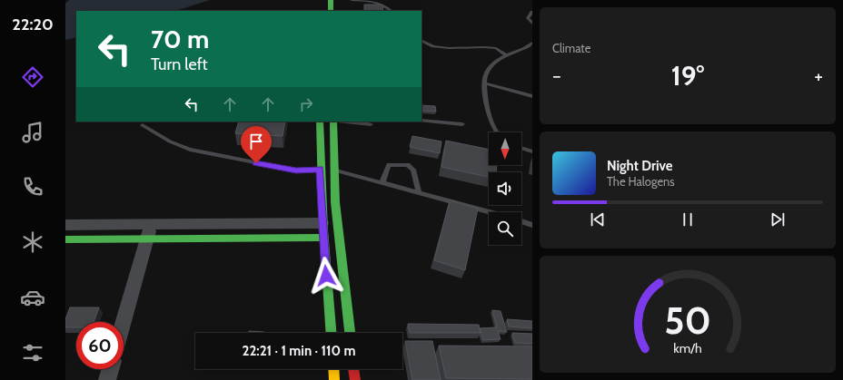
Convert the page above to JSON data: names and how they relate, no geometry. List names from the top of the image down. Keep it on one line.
{"north":"bottom","page":{"tabs":"22:20","tile":"Climate","turn":["70 m","Turn left"],"heat":["−","19°","+"],"song":["Night Drive","The Halogens"],"limit":"60","trip":"22:21 · 1 min · 110 m","gauge":["50","km/h"]}}
